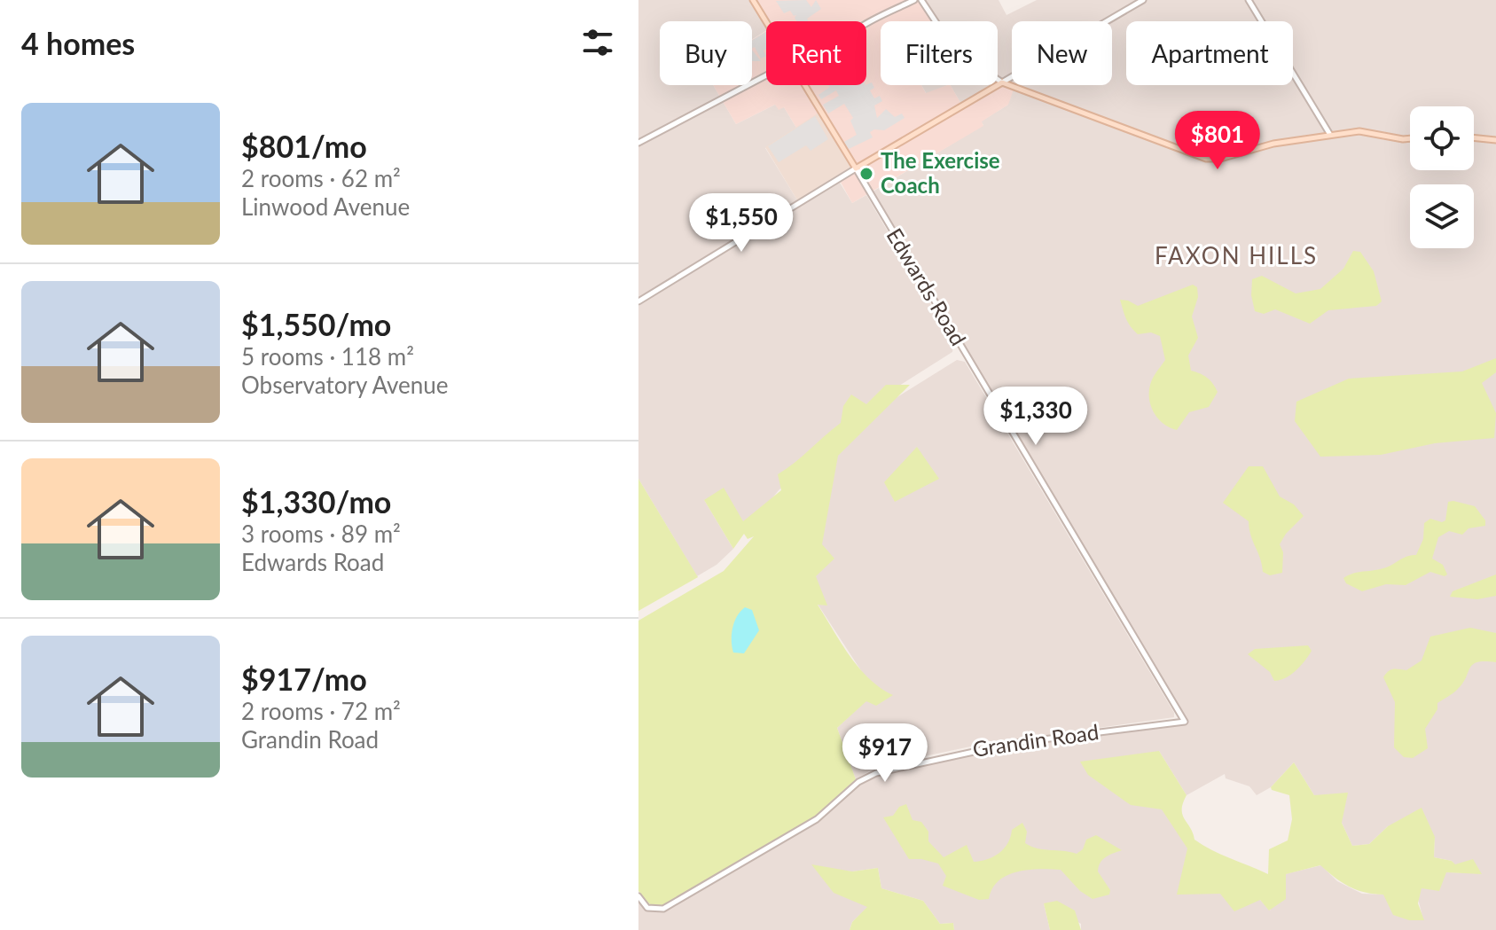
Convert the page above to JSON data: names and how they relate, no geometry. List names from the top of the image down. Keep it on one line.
{"streets":{"main road":["Edwards Road"],"street":["Grandin Road"]},"crossings":[["Edwards Road","Grandin Road"]],"districts":["FAXON HILLS"],"places":["The Exercise Coach"],"page":{"heading":"4 homes","chip":["Buy","Rent","Filters","New","Apartment"],"list":[{"name":"$801/mo","note":"2 rooms · 62 m² · Linwood Avenue"},{"name":"$1,550/mo","note":"5 rooms · 118 m² · Observatory Avenue"},{"name":"$1,330/mo","note":"3 rooms · 89 m² · Edwards Road"},{"name":"$917/mo","note":"2 rooms · 72 m² · Grandin Road"}],"price":["$801","$1,550","$1,330","$917"]}}
